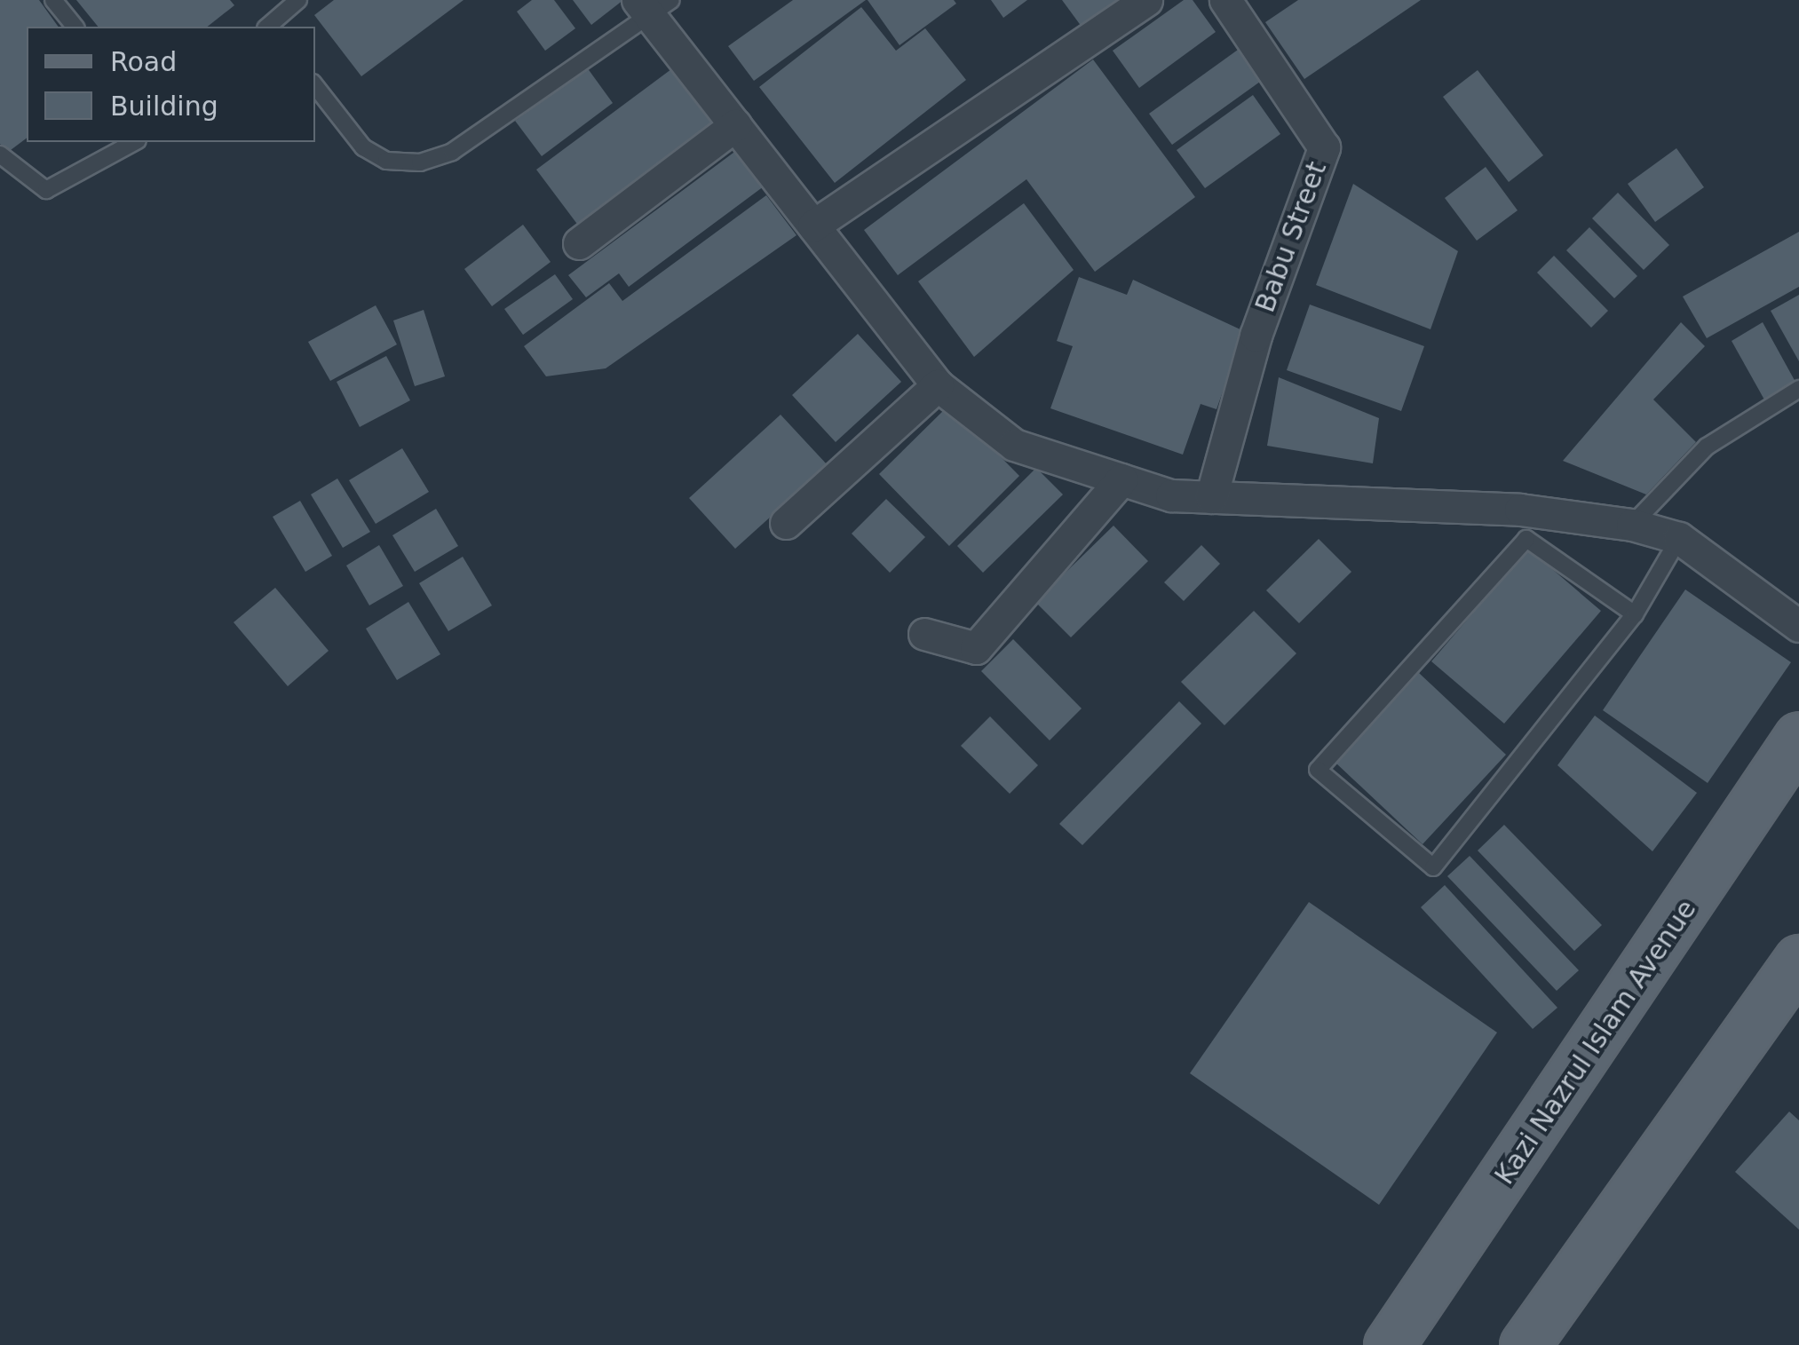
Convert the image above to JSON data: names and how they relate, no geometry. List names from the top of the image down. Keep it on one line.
{"streets":{"main road":["Kazi Nazrul Islam Avenue"],"street":["Babu Street"]},"legend":["Road","Building"]}
